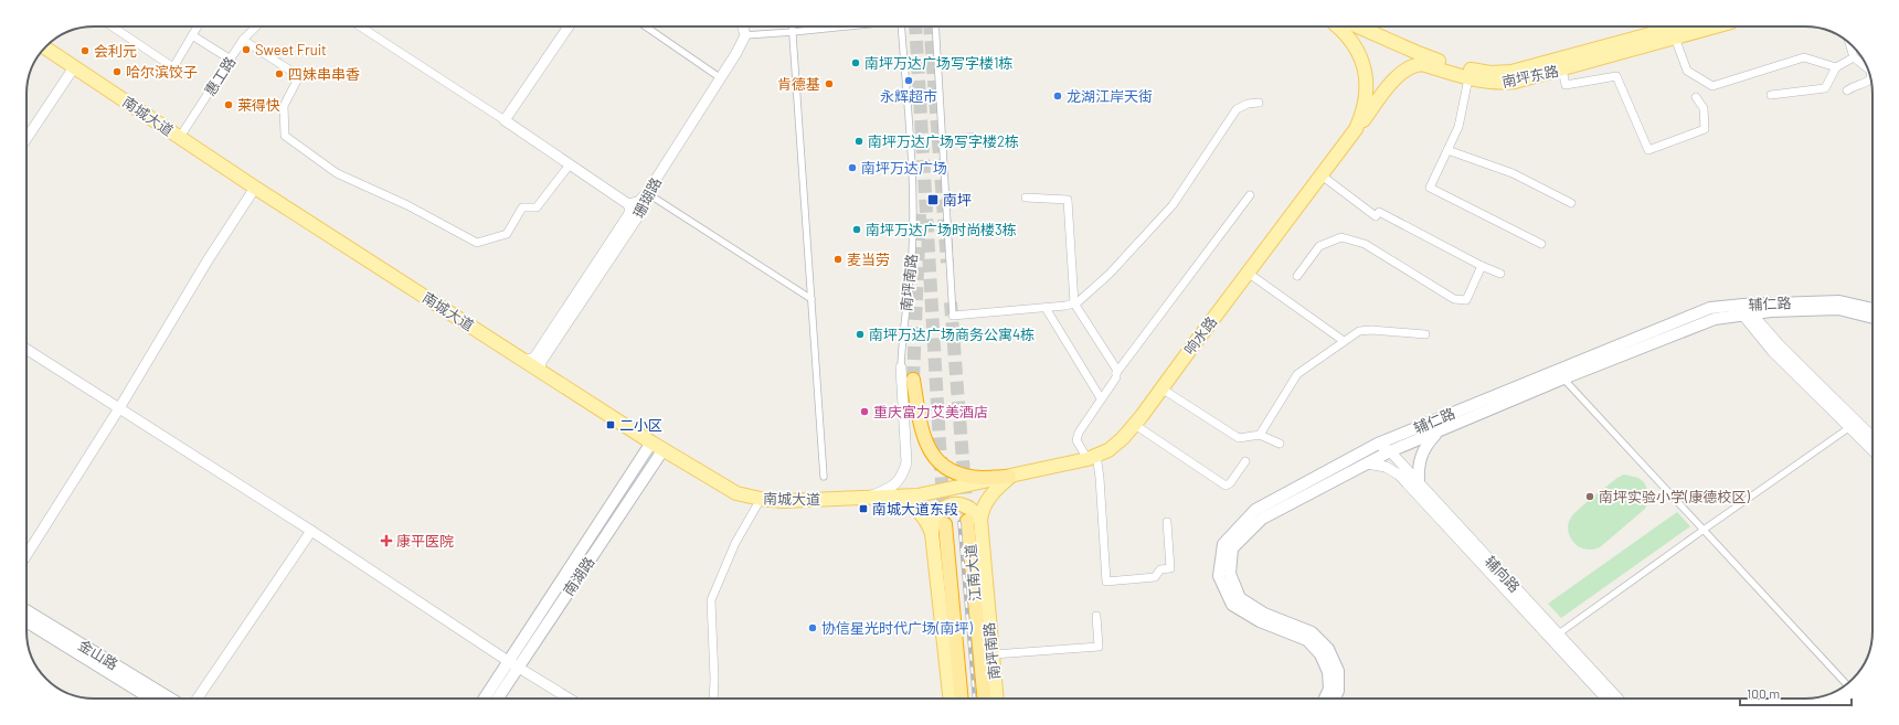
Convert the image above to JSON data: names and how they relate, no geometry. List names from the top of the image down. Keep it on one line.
{"streets":{"highway":["江南大道"],"main road":["南坪东路","南城大道","南坪南路","辅仁路","响水路","南湖路","金山路"],"street":["惠工路","珊瑚路","辅向路"]},"crossings":[["惠工路","南城大道"],["南城大道","珊瑚路"],["南城大道","南坪南路"],["南城大道","响水路"],["南城大道","南湖路"],["南坪南路","响水路"],["南坪南路","江南大道"],["辅仁路","辅向路"]],"places":{"other":["Sweet Fruit","会利元","南坪万达广场写字楼1栋","哈尔滨饺子","四妹串串香","永辉超市","肯德基","龙湖江岸天街","莱得快","南坪万达广场写字楼2栋","南坪万达广场","南坪万达广场时尚楼3栋","麦当劳","南坪万达广场商务公寓4栋","重庆富力艾美酒店","南坪实验小学(康德校区)","协信星光时代广场(南坪)"],"transit":["南坪","二小区","南城大道东段"],"health":["康平医院"]},"scale_bar":"100 m"}
